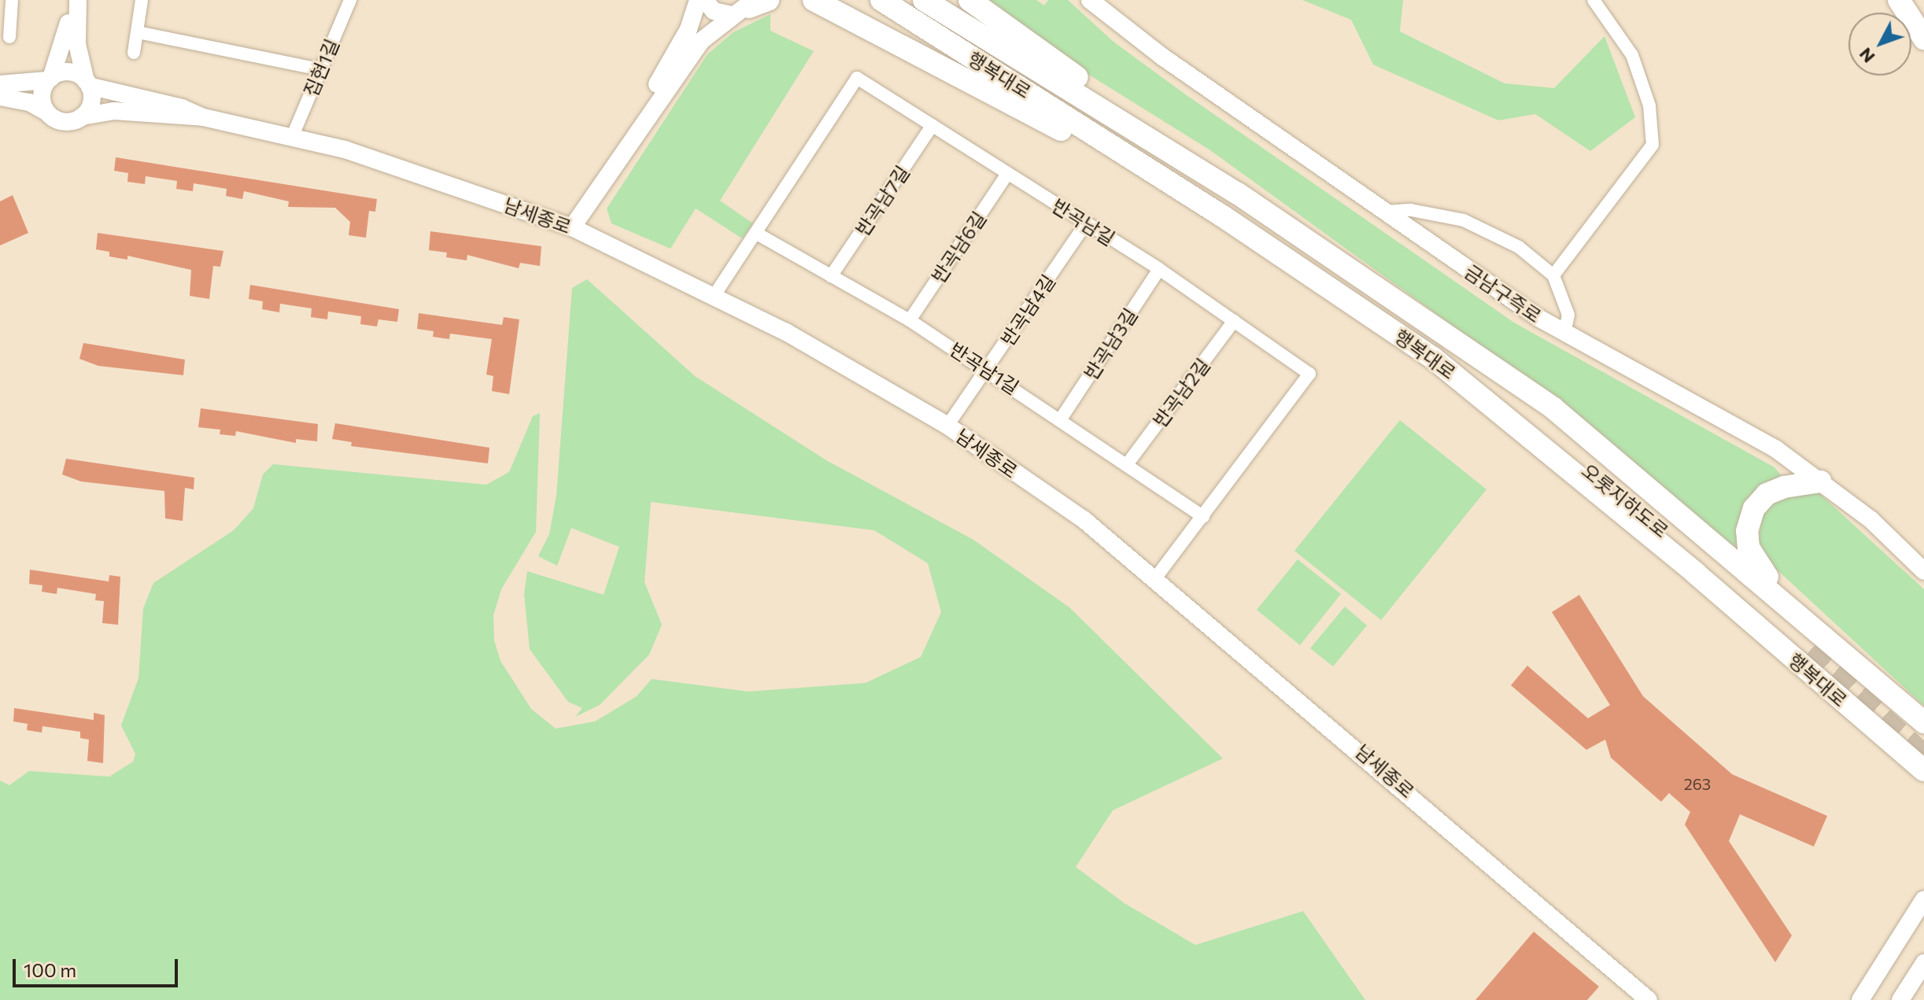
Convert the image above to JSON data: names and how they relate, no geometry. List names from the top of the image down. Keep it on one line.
{"streets":{"highway":["행복대로","오롯지하도로"],"street":["집현1길","반곡남7길","남세종로","반곡남길","반곡남6길","금남구즉로","반곡남4길","반곡남3길","반곡남1길","반곡남2길"]},"crossings":[["집현1길","남세종로"],["행복대로","오롯지하도로"],["반곡남7길","반곡남길"],["반곡남7길","반곡남1길"],["남세종로","반곡남길"],["남세종로","반곡남4길"],["반곡남길","반곡남6길"],["반곡남길","반곡남4길"],["반곡남길","반곡남3길"],["반곡남길","반곡남1길"],["반곡남길","반곡남2길"],["반곡남6길","반곡남1길"],["반곡남4길","반곡남1길"],["반곡남3길","반곡남1길"],["반곡남1길","반곡남2길"]],"house_numbers":["263"],"scale_bar":"100 m","north":"bottom left"}
